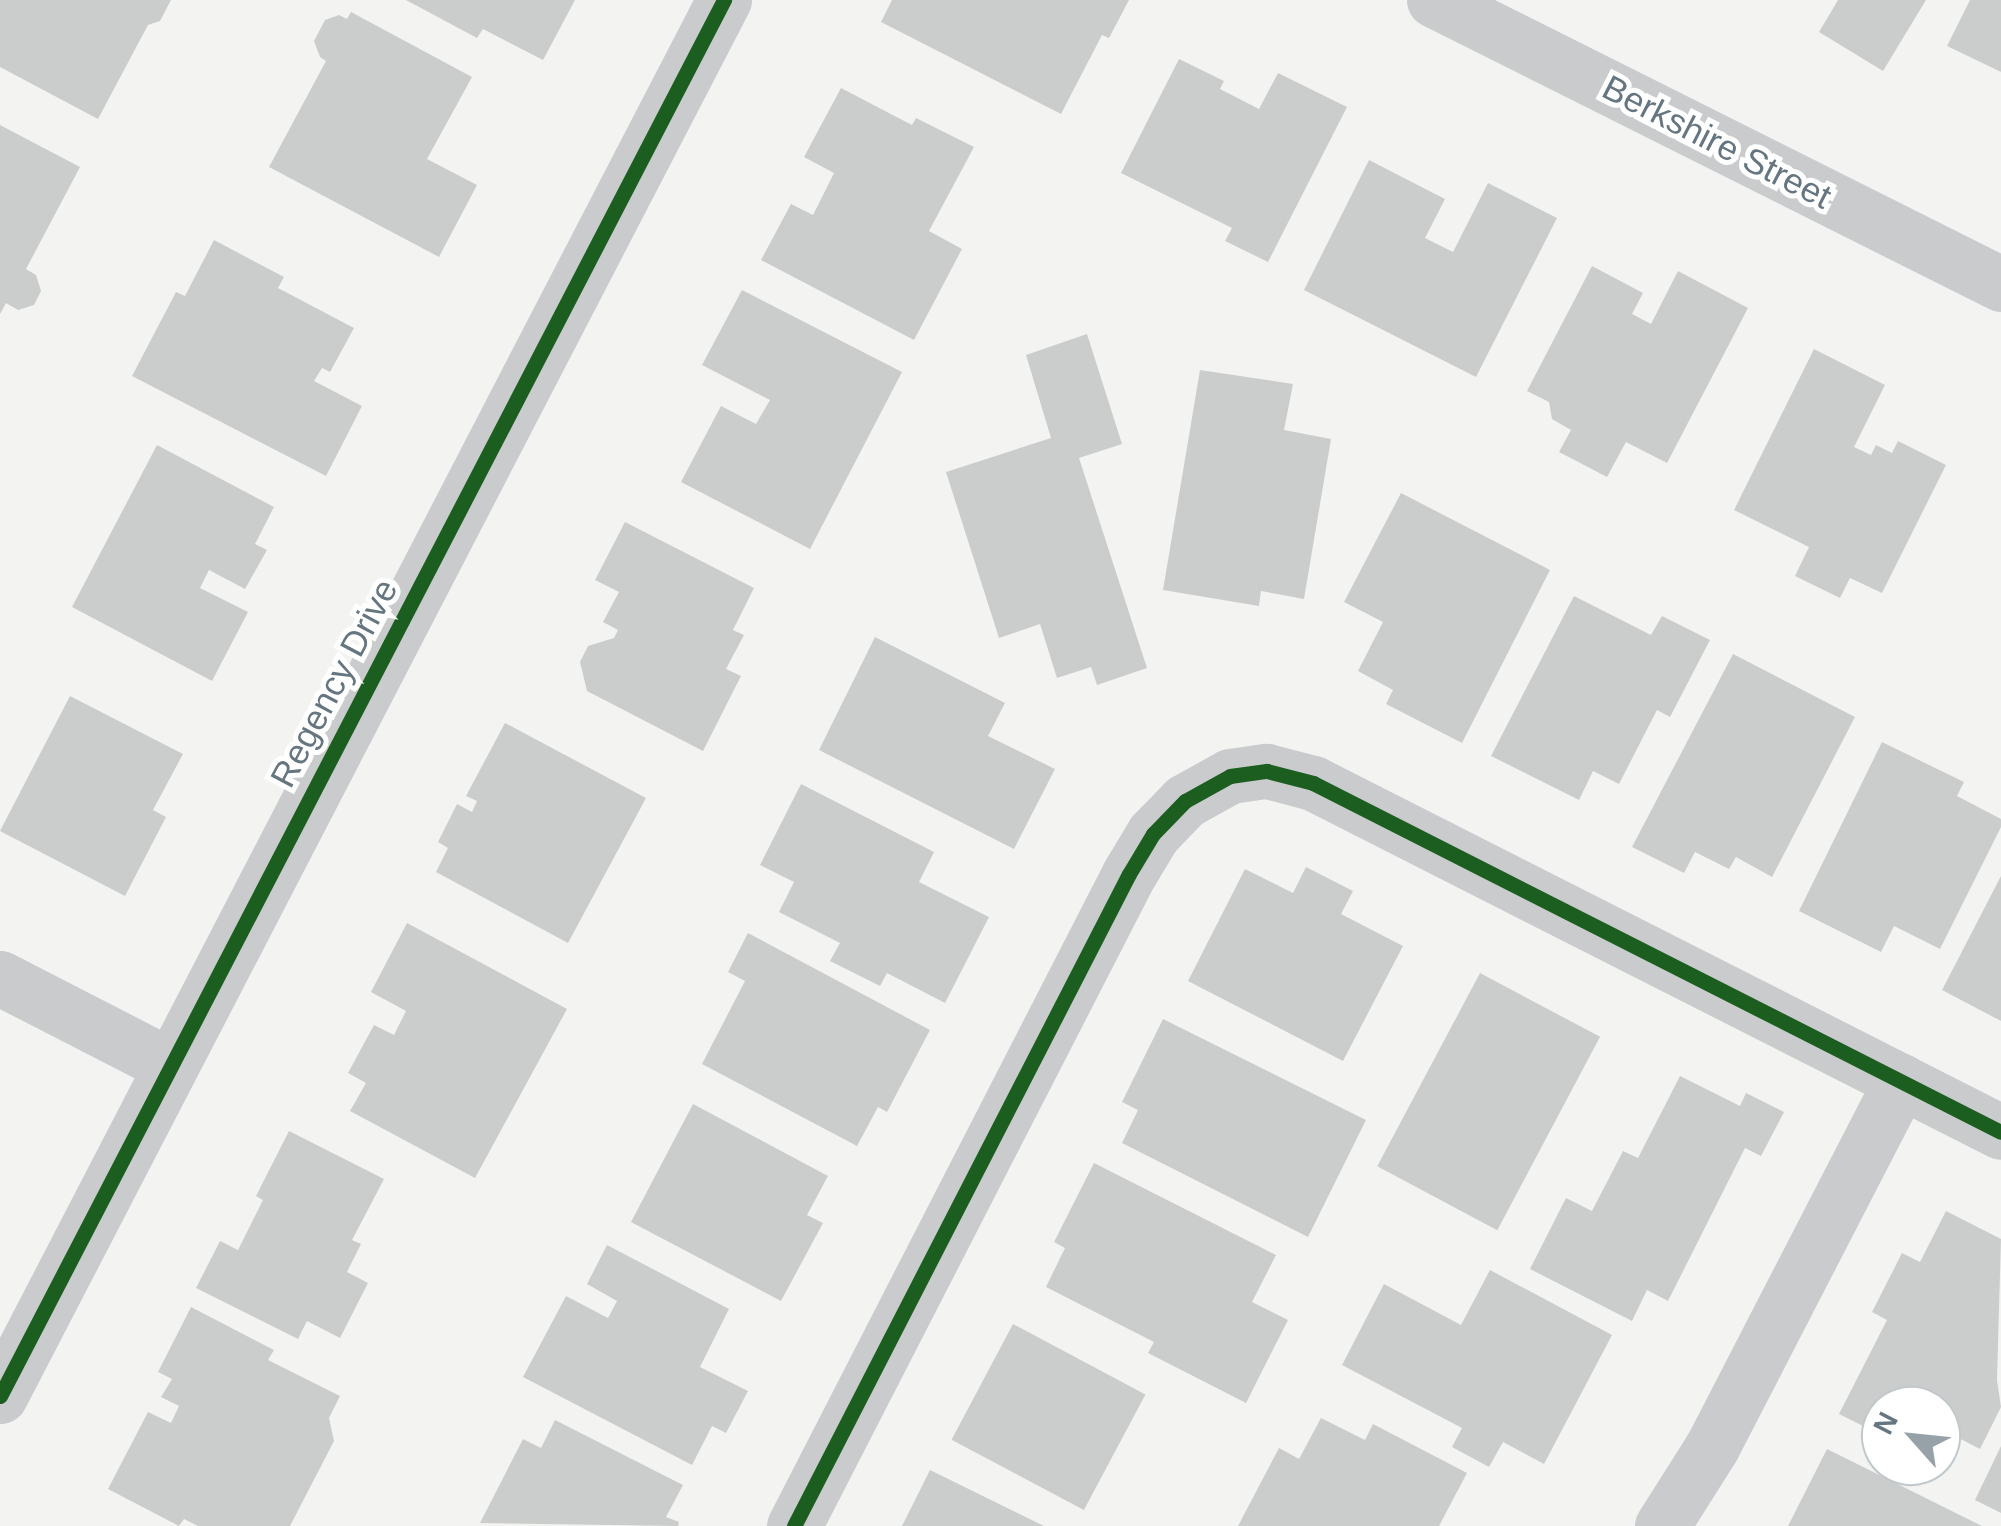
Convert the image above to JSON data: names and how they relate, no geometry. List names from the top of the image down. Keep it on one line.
{"streets":{"street":["Berkshire Street","Regency Drive"]},"north":"top left"}
